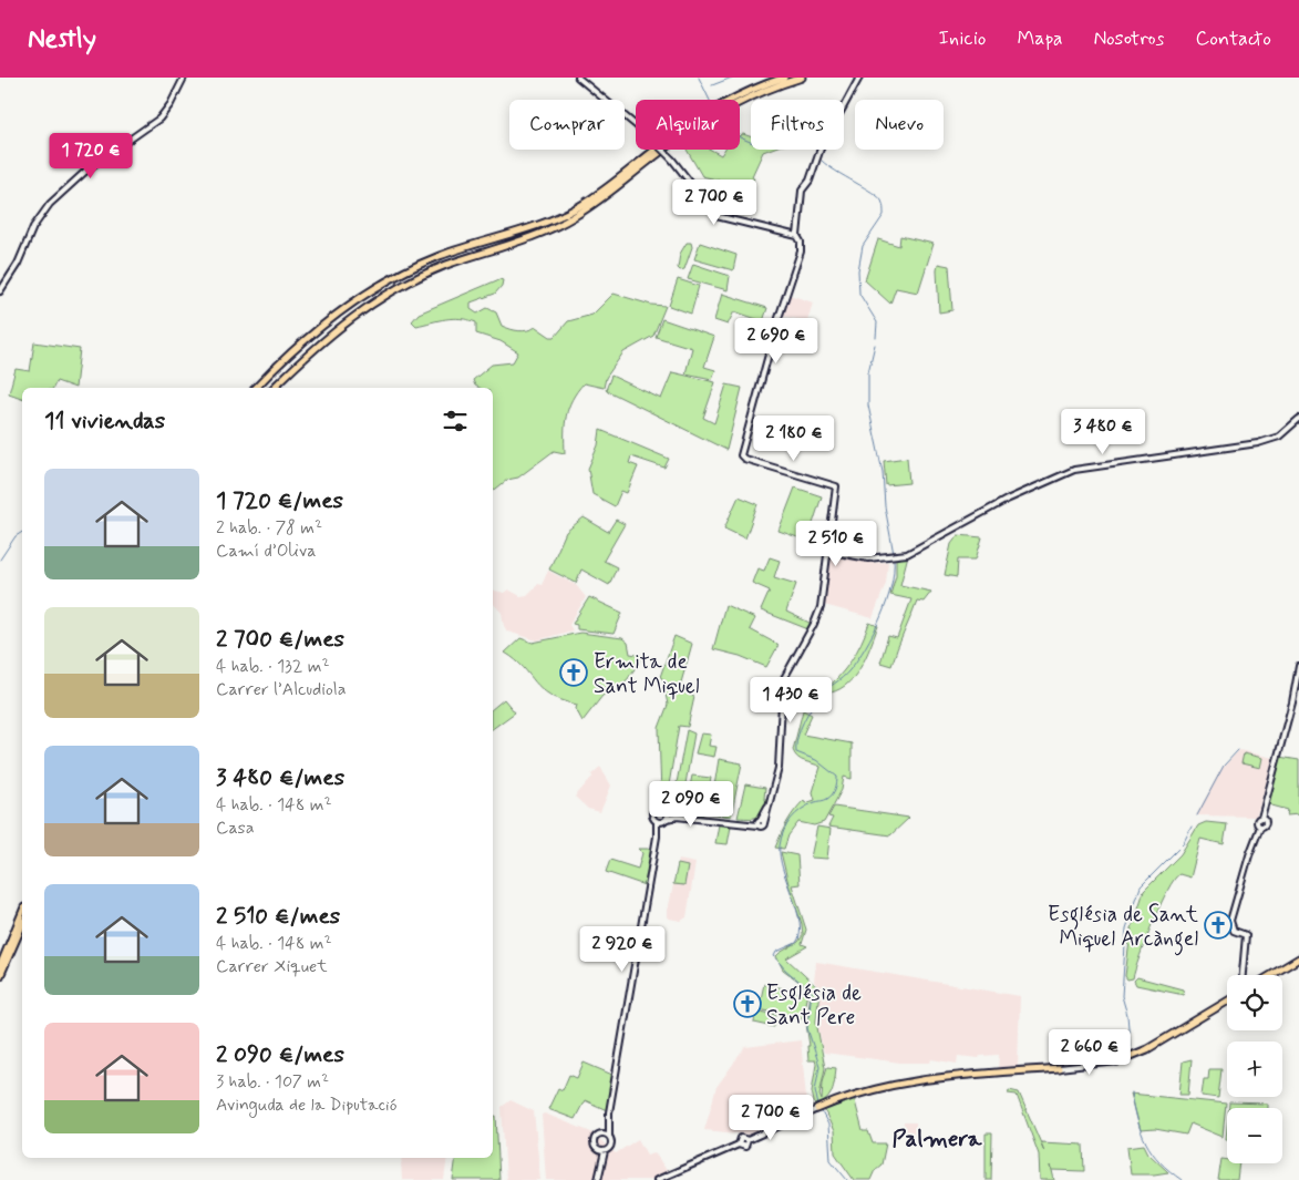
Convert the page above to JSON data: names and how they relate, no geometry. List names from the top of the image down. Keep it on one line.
{"districts":["Palmera"],"places":{"church":["Ermita de Sant Miquel","Església de Sant Miquel Arcàngel","Església de Sant Pere"]},"page":{"header":"Nestly","nav":["Inicio","Mapa","Nosotros","Contacto"],"chip":["Comprar","Alquilar","Filtros","Nuevo"],"price":["1 720 €","2 700 €","2 690 €","3 480 €","2 180 €","2 510 €","1 430 €","2 090 €","2 920 €","2 660 €","2 700 €"],"heading":"11 viviendas","list":[{"name":"1 720 €/mes","note":"2 hab. · 78 m² · Camí d’Oliva"},{"name":"2 700 €/mes","note":"4 hab. · 132 m² · Carrer l’Alcudiola"},{"name":"3 480 €/mes","note":"4 hab. · 148 m² · Casa"},{"name":"2 510 €/mes","note":"4 hab. · 148 m² · Carrer Xiquet"},{"name":"2 090 €/mes","note":"3 hab. · 107 m² · Avinguda de la Diputació"}],"map_buttons":["+","−"]}}
